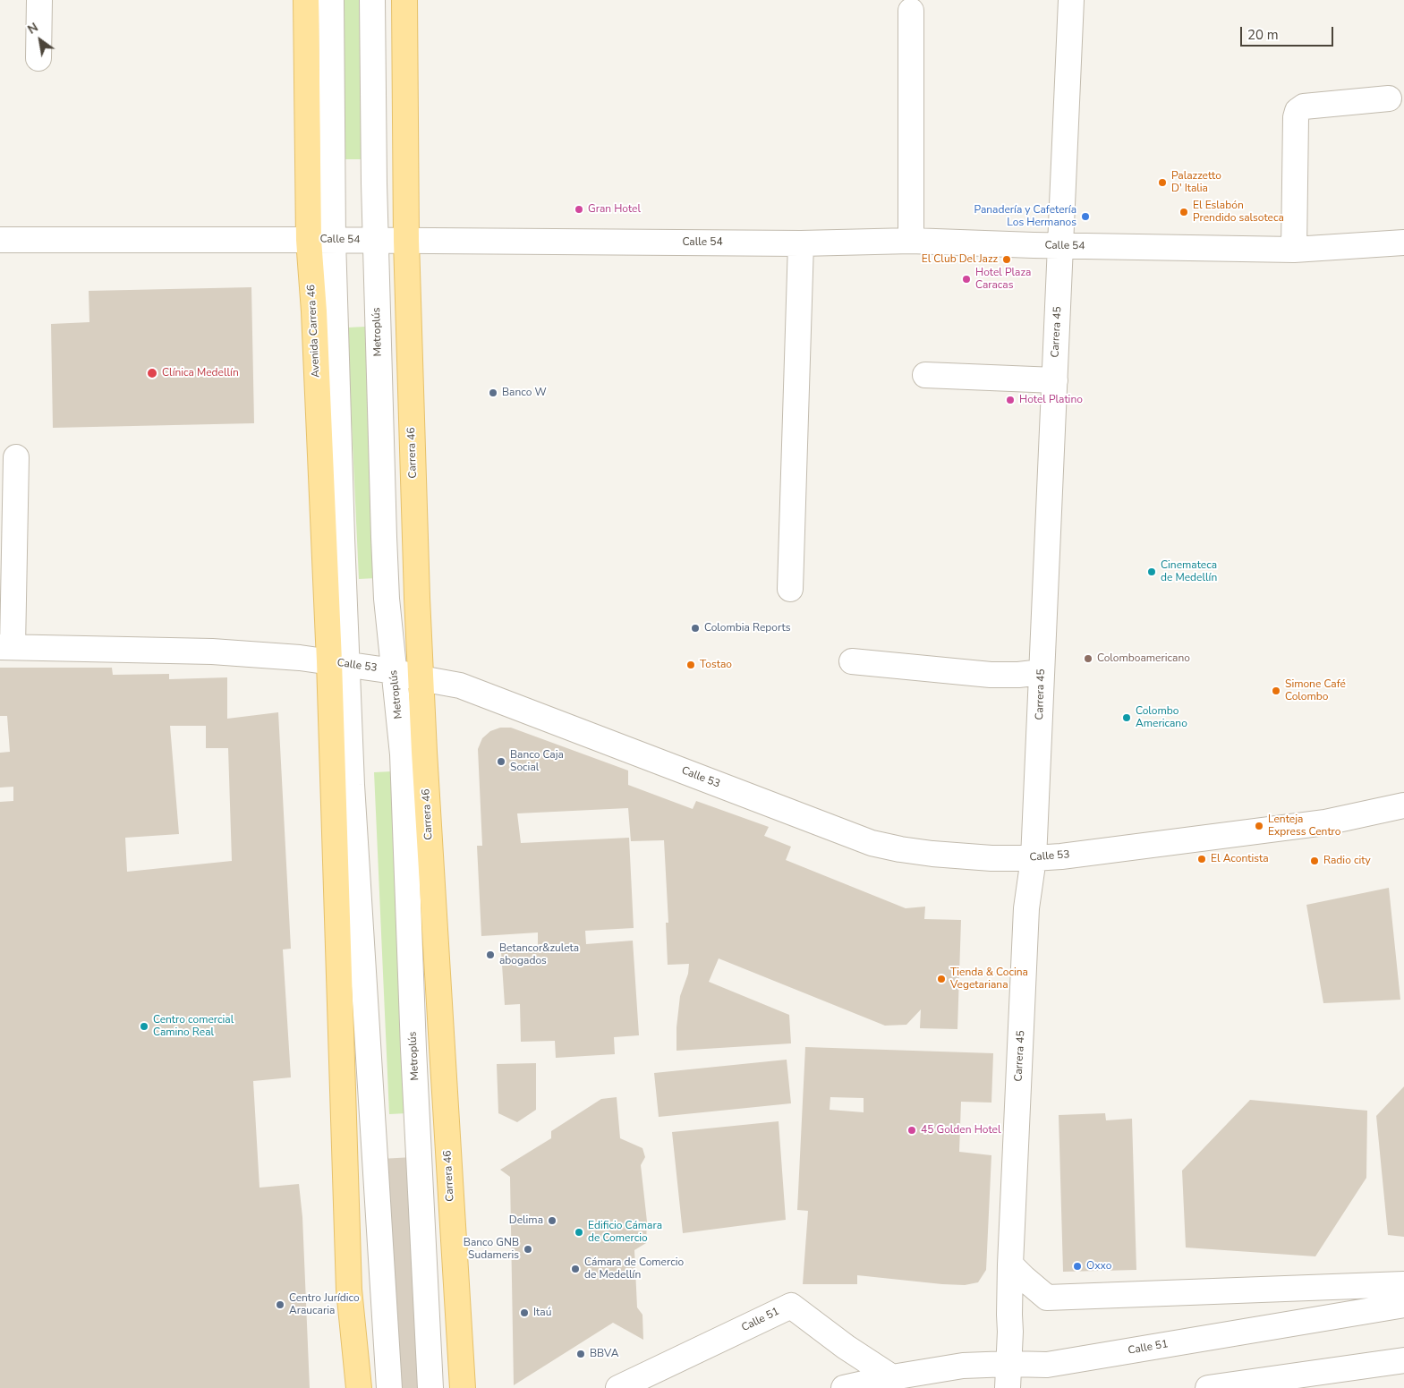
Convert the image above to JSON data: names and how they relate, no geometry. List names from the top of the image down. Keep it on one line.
{"streets":{"main road":["Avenida Carrera 46","Carrera 46"],"street":["Calle 54","Metroplús","Carrera 45","Calle 53","Calle 51"]},"crossings":[["Calle 54","Avenida Carrera 46"],["Calle 54","Metroplús"],["Calle 54","Carrera 45"],["Calle 54","Carrera 46"],["Avenida Carrera 46","Calle 53"],["Metroplús","Calle 53"],["Carrera 45","Calle 53"],["Carrera 45","Calle 51"],["Carrera 46","Calle 53"]],"places":["Palazzetto D' Italia","Gran Hotel","El Eslabón Prendido salsoteca","Panadería y Cafetería Los Hermanos","El Club Del Jazz","Hotel Plaza Caracas","Clínica Medellín","Banco W","Hotel Platino","Cinemateca de Medellín","Colombia Reports","Colomboamericano","Tostao","Simone Café Colombo","Colombo Americano","Banco Caja Social","Lenteja Express Centro","El Acontista","Radio city","Betancor&zuleta abogados","Tienda & Cocina Vegetariana","Centro comercial Camino Real","45 Golden Hotel","Delima","Edificio Cámara de Comercio","Banco GNB Sudameris","Oxxo","Cámara de Comercio de Medellín","Centro Jurídico Araucaria","Itaú","BBVA"],"scale_bar":"20 m","north":"top left"}
